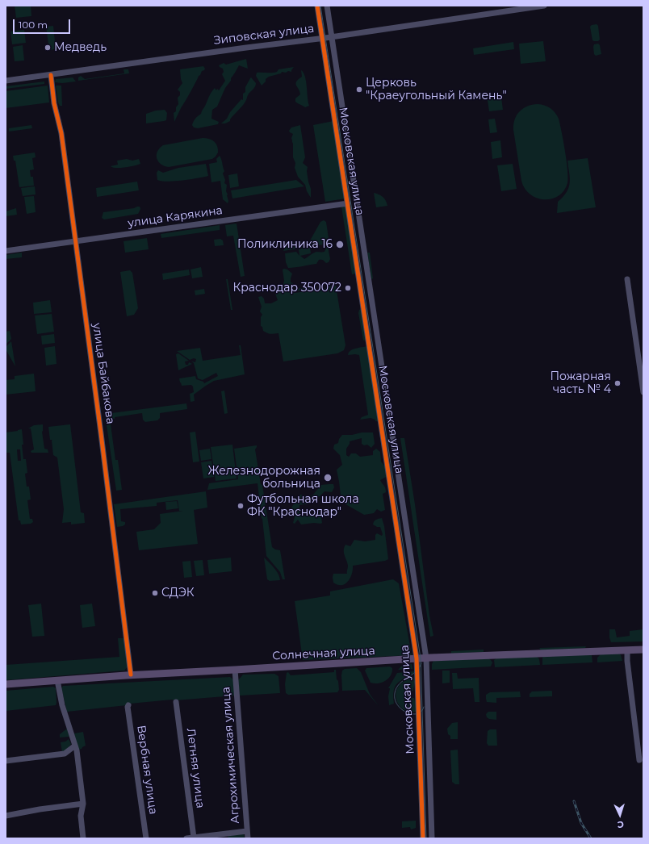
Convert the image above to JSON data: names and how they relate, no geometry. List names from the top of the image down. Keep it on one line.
{"streets":{"main road":["Солнечная улица"],"street":["Зиповская улица","Московская улица","улица Карякина","улица Байбакова","Агрохимическая улица","Летняя улица","Вербная улица"]},"crossings":[["Зиповская улица","Московская улица"],["Зиповская улица","улица Байбакова"],["Московская улица","улица Карякина"],["Московская улица","Солнечная улица"],["улица Карякина","улица Байбакова"],["улица Байбакова","Солнечная улица"],["Солнечная улица","Агрохимическая улица"]],"places":["Медведь","Церковь \"Краеугольный Камень\"","Поликлиника 16","Краснодар 350072","Пожарная часть № 4","Железнодорожная больница","Футбольная школа ФК \"Краснодар\"","СДЭК"],"scale_bar":"100 m","north":"bottom"}
